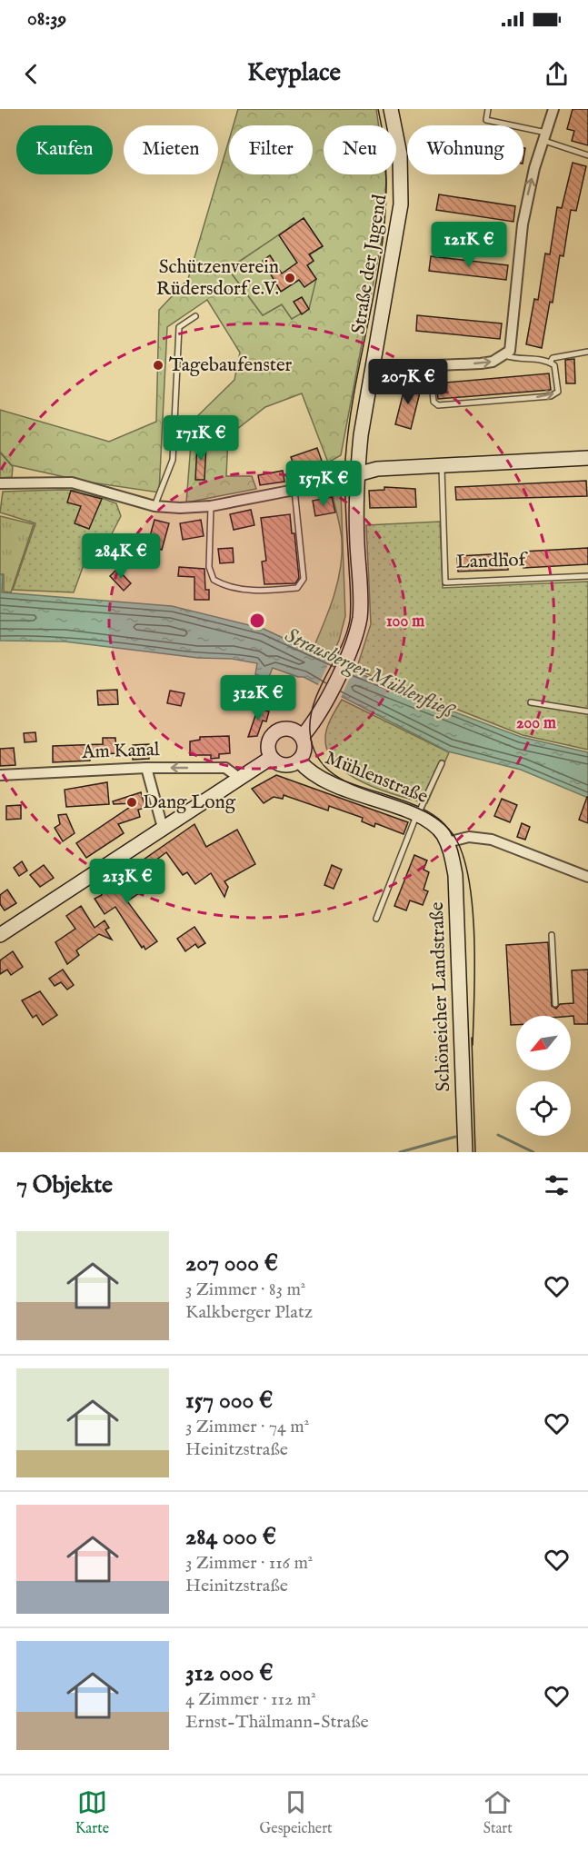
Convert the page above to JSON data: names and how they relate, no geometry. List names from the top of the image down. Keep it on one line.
{"streets":{"main road":["Straße der Jugend","Mühlenstraße","Schöneicher Landstraße"],"street":["Am Kanal"],"lane":["Landhof"]},"crossings":[["Straße der Jugend","Mühlenstraße"],["Mühlenstraße","Schöneicher Landstraße"]],"one_way":["Am Kanal"],"water":["Strausberger Mühlenfließ"],"places":["Schützenverein Rüdersdorf e.V.","Tagebaufenster","Dang Long"],"north":"bottom left","page":{"status":"08:39","header":"Keyplace","chip":["Kaufen","Mieten","Filter","Neu","Wohnung"],"price":["121K €","207K €","171K €","157K €","284K €","312K €","213K €"],"heading":"7 Objekte","list":[{"name":"207 000 €","note":"3 Zimmer · 83 m² · Kalkberger Platz"},{"name":"157 000 €","note":"3 Zimmer · 74 m² · Heinitzstraße"},{"name":"284 000 €","note":"3 Zimmer · 116 m² · Heinitzstraße"},{"name":"312 000 €","note":"4 Zimmer · 112 m² · Ernst-Thälmann-Straße"}],"tabs":["Karte","Gespeichert","Start"]},"rings":["100 m","200 m"]}
